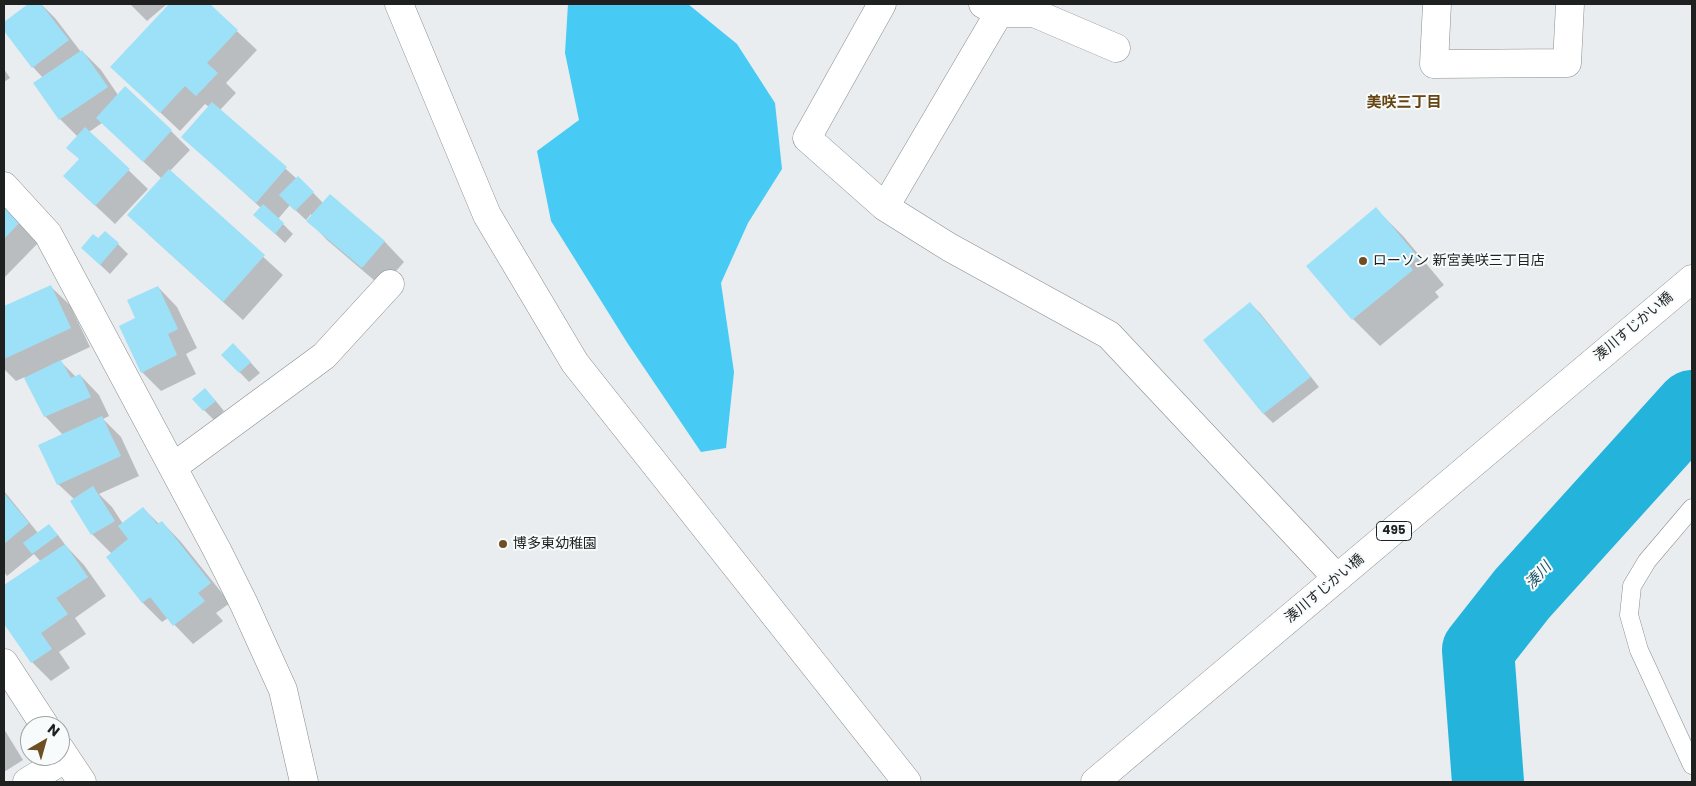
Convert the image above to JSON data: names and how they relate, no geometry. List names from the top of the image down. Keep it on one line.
{"streets":{"main road":["湊川すじかい橋","495"]},"districts":["美咲三丁目"],"water":["湊川"],"places":["ローソン 新宮美咲三丁目店","博多東幼稚園"],"north":"top right"}
